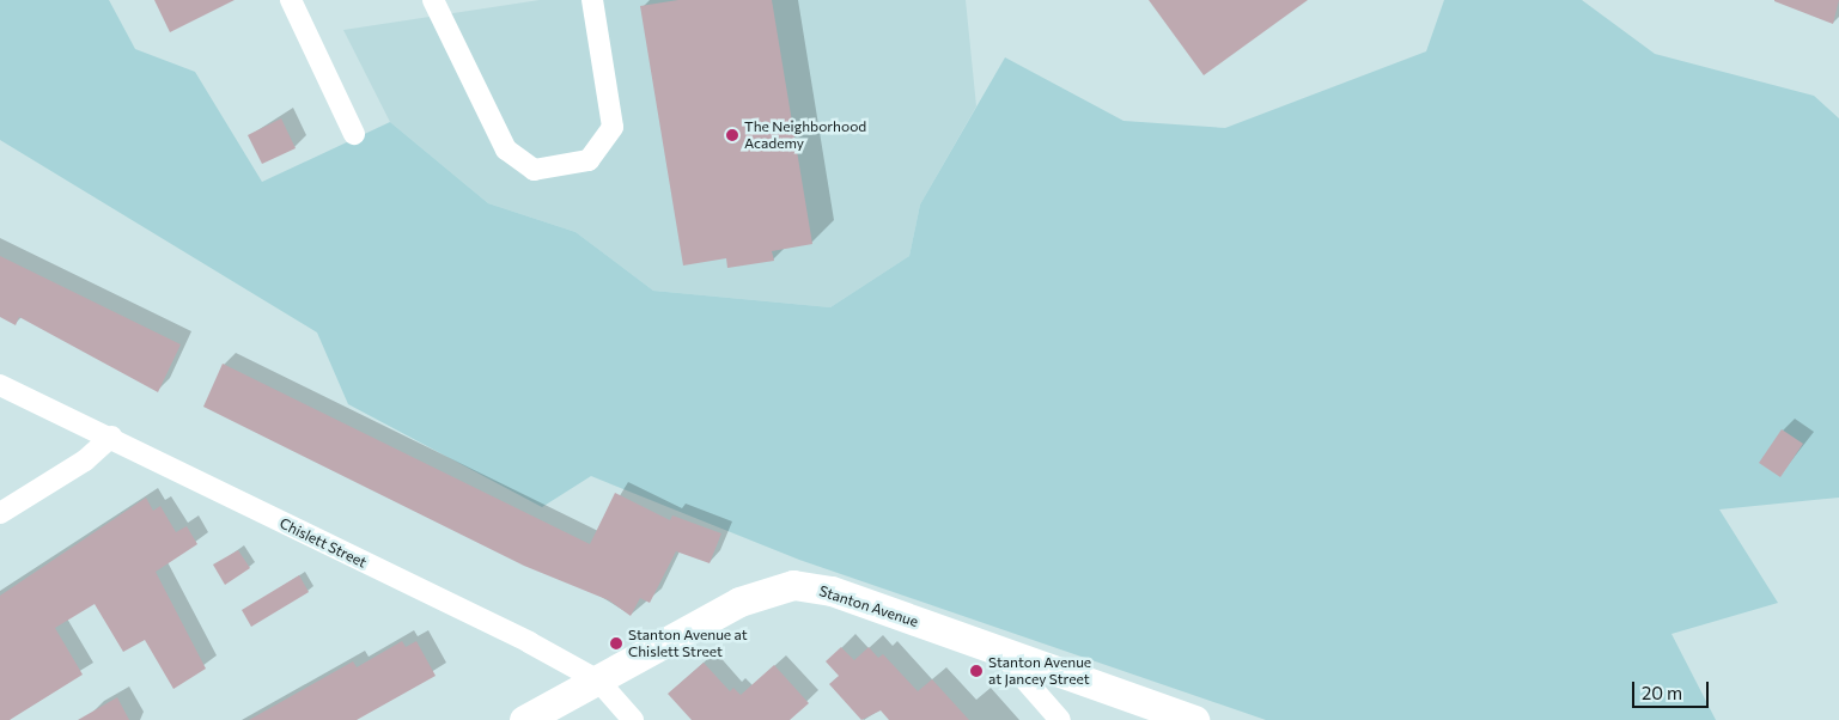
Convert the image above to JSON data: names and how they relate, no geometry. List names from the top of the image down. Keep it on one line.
{"streets":{"street":["Chislett Street","Stanton Avenue"]},"crossings":[["Chislett Street","Stanton Avenue"]],"places":["The Neighborhood Academy","Stanton Avenue at Chislett Street","Stanton Avenue at Jancey Street"],"scale_bar":"20 m"}
